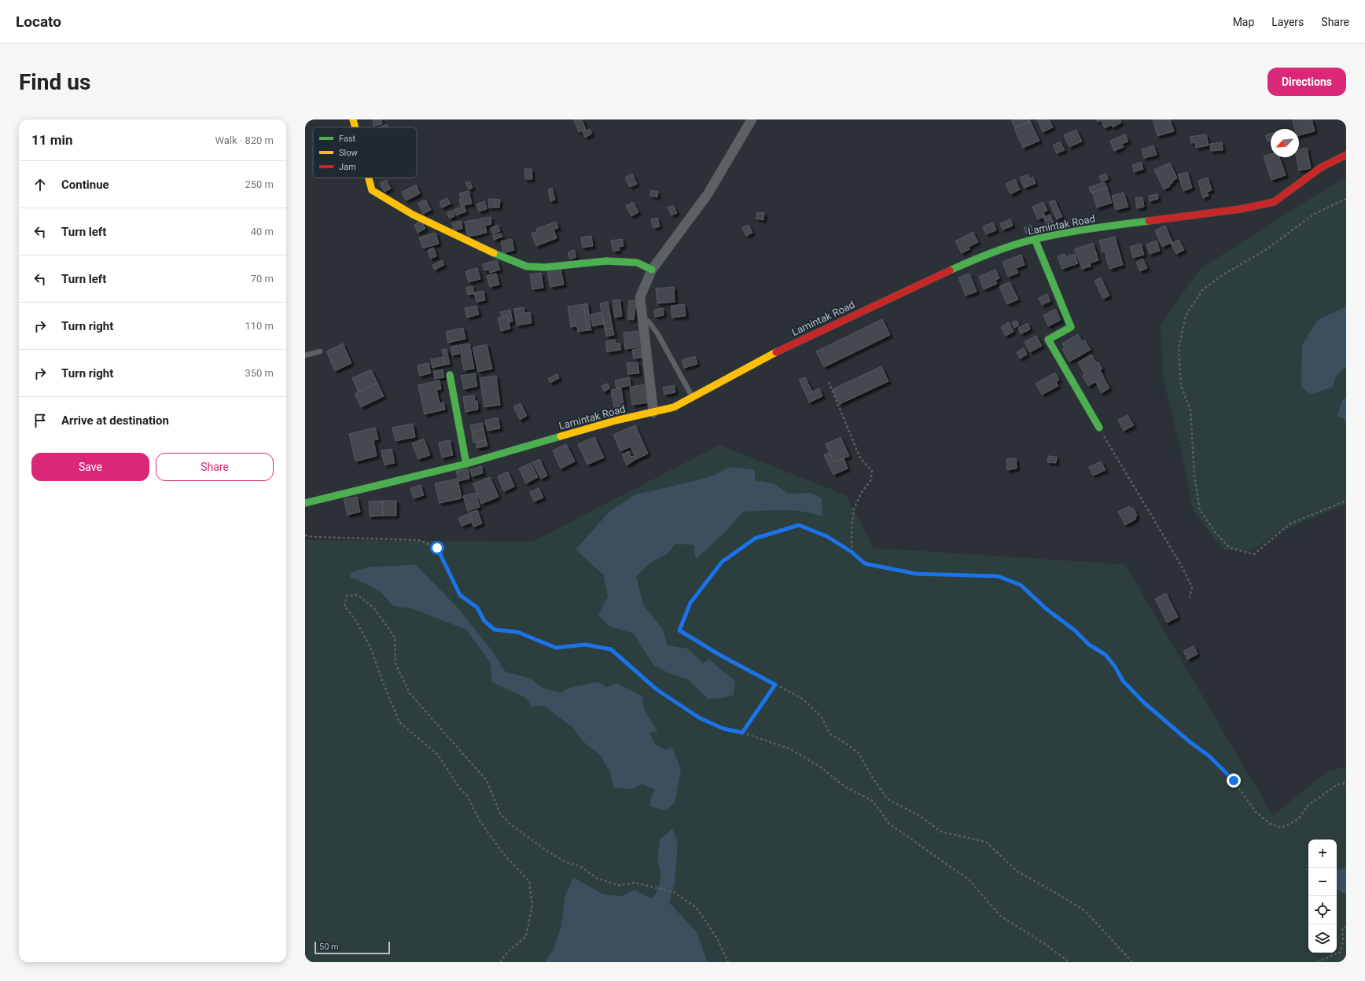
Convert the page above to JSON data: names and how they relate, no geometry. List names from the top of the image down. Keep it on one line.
{"streets":{"main road":["Lamintak Road"]},"legend":["Fast","Slow","Jam"],"scale_bar":"50 m","north":"bottom left","page":{"header":"Locato","nav":["Map","Layers","Share"],"buttons":["Directions",["Save","Share"]],"title":"Find us","heading":["11 min","Walk · 820 m"],"list":[["Continue","250 m"],["Turn left","40 m"],["Turn left","70 m"],["Turn right","110 m"],["Turn right","350 m"],"Arrive at destination"],"map_buttons":["+","−"],"scale":"50 m"}}
